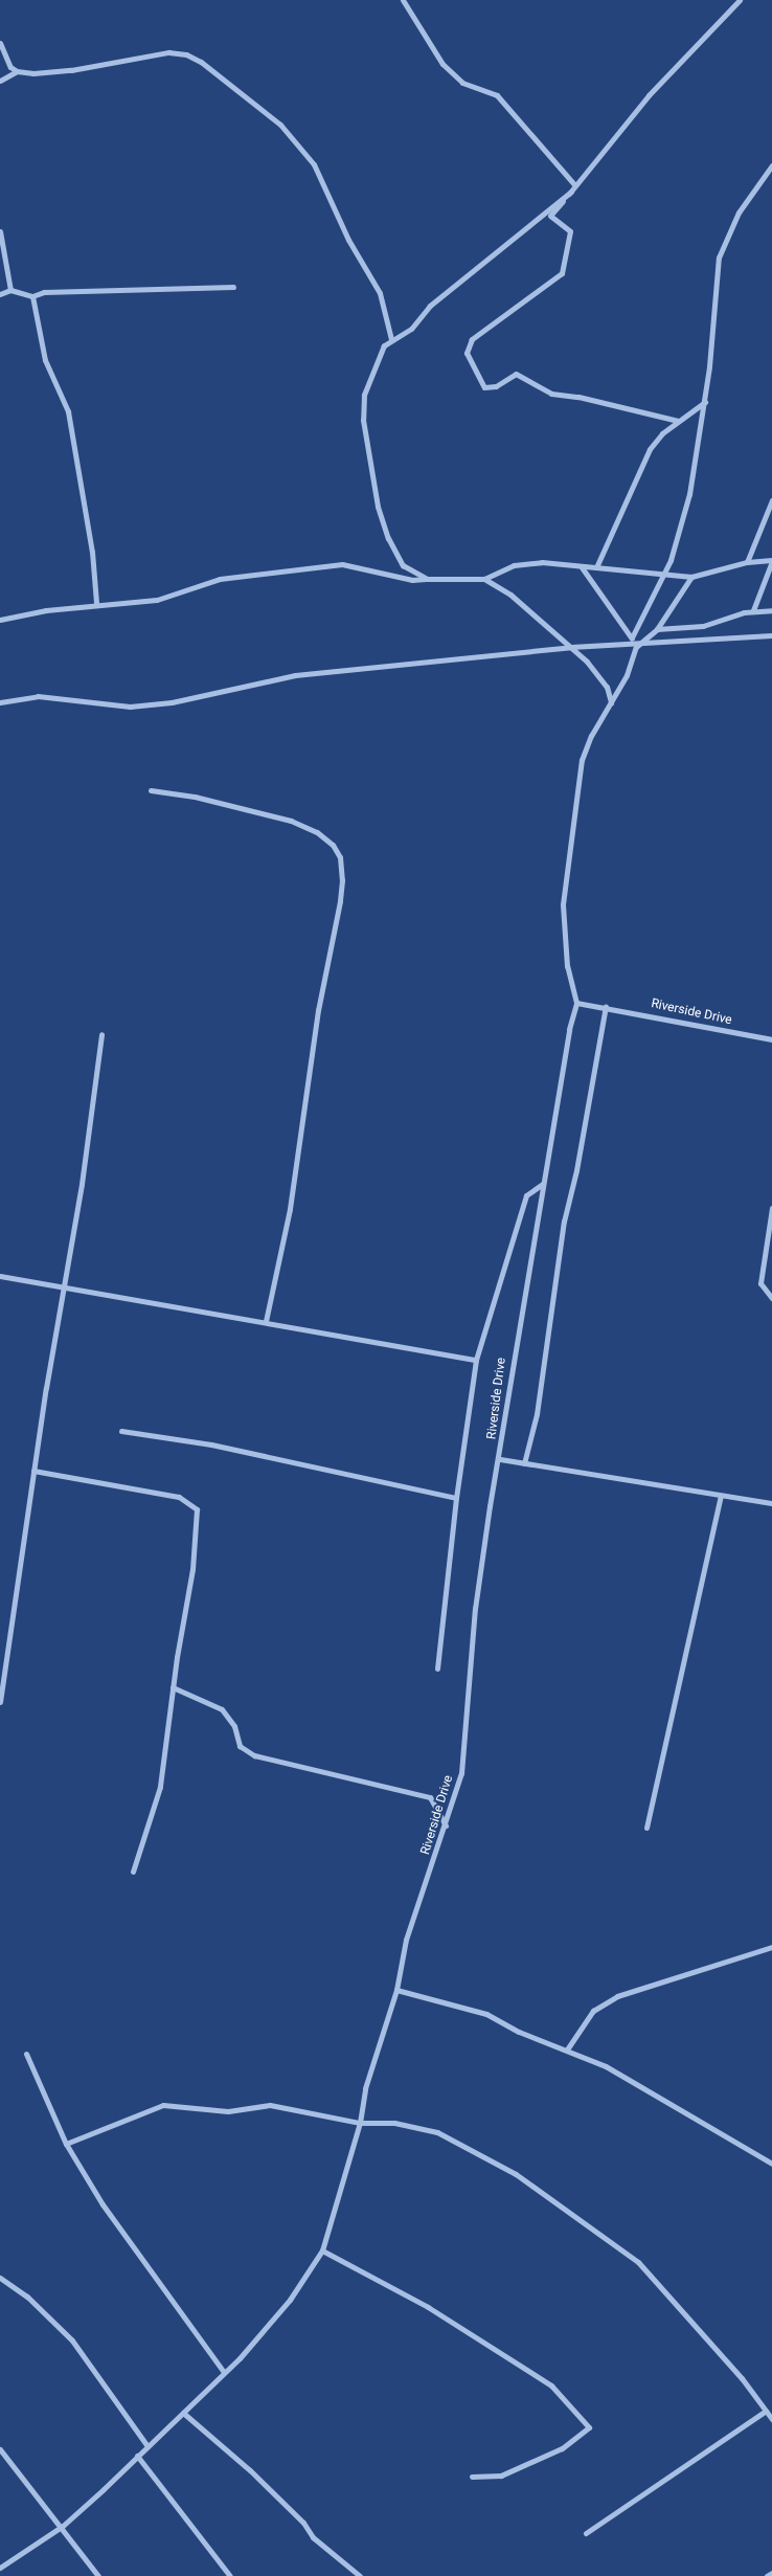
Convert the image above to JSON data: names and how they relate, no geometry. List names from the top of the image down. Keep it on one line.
{"streets":{"street":["Riverside Drive"]}}
